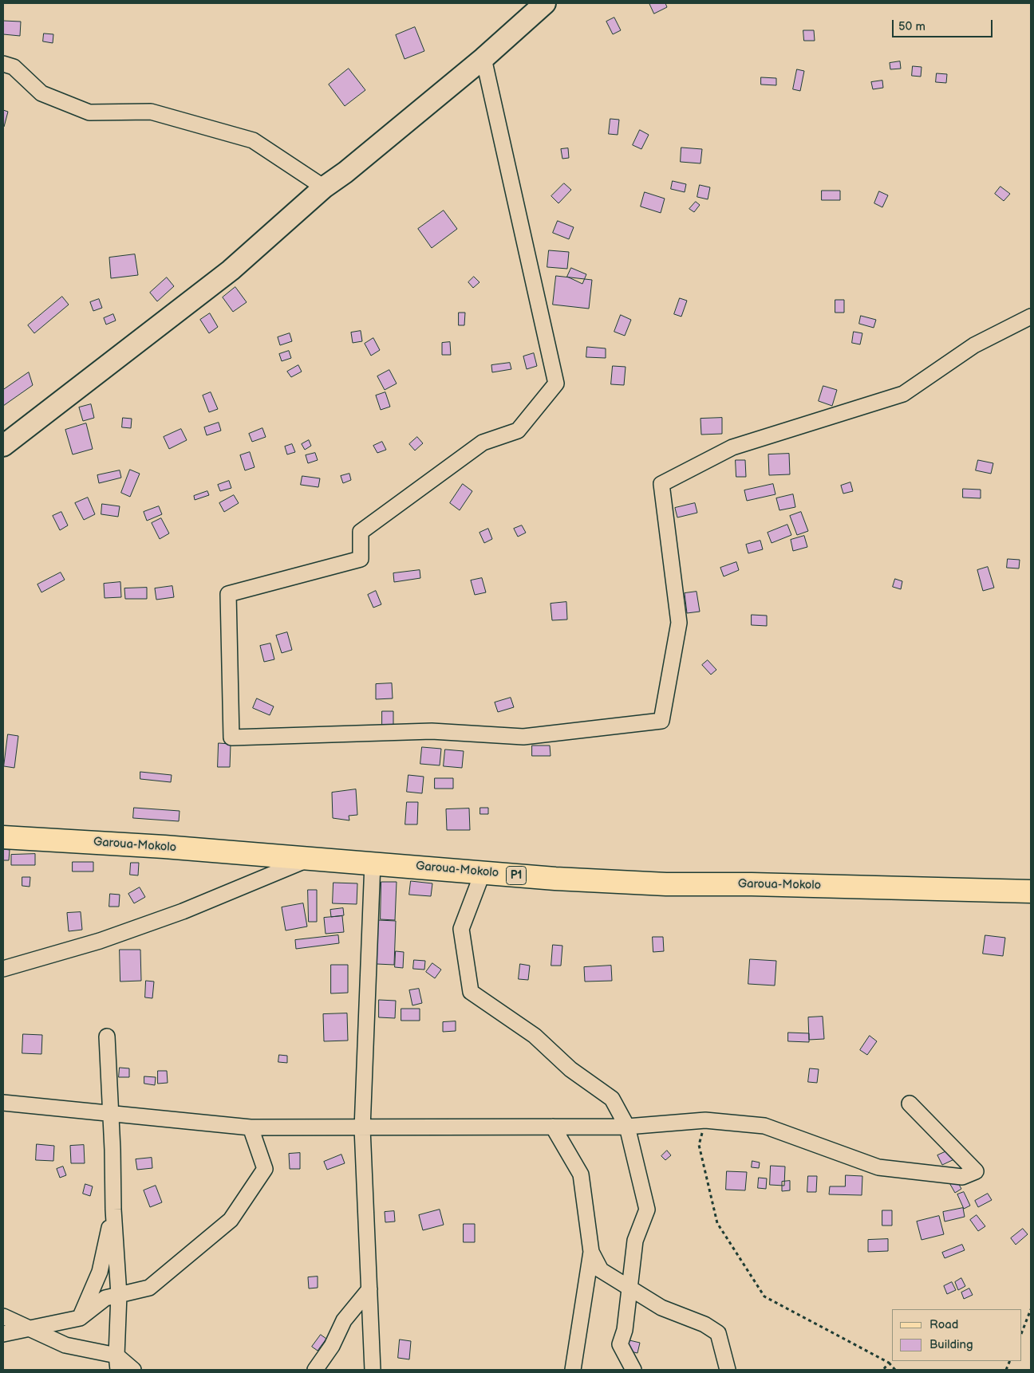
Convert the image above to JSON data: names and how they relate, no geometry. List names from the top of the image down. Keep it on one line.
{"streets":{"main road":["Garoua-Mokolo","P1"]},"legend":["Road","Building"],"scale_bar":"50 m"}
